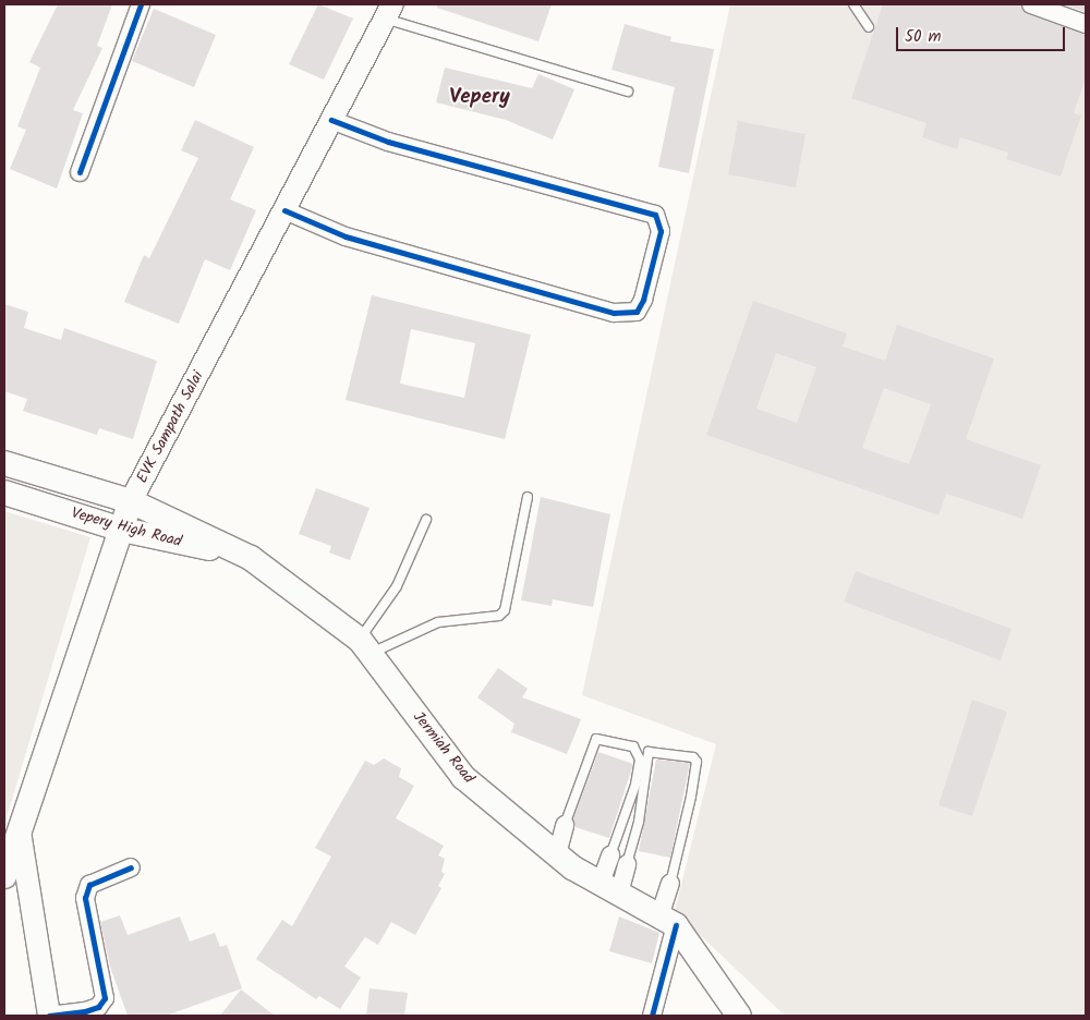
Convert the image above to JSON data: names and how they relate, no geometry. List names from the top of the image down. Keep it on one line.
{"streets":{"main road":["EVK Sampath Salai","Vepery High Road","Jermiah Road"]},"crossings":[["EVK Sampath Salai","Vepery High Road"],["EVK Sampath Salai","Jermiah Road"],["Vepery High Road","Jermiah Road"]],"districts":["Vepery"],"scale_bar":"50 m"}
